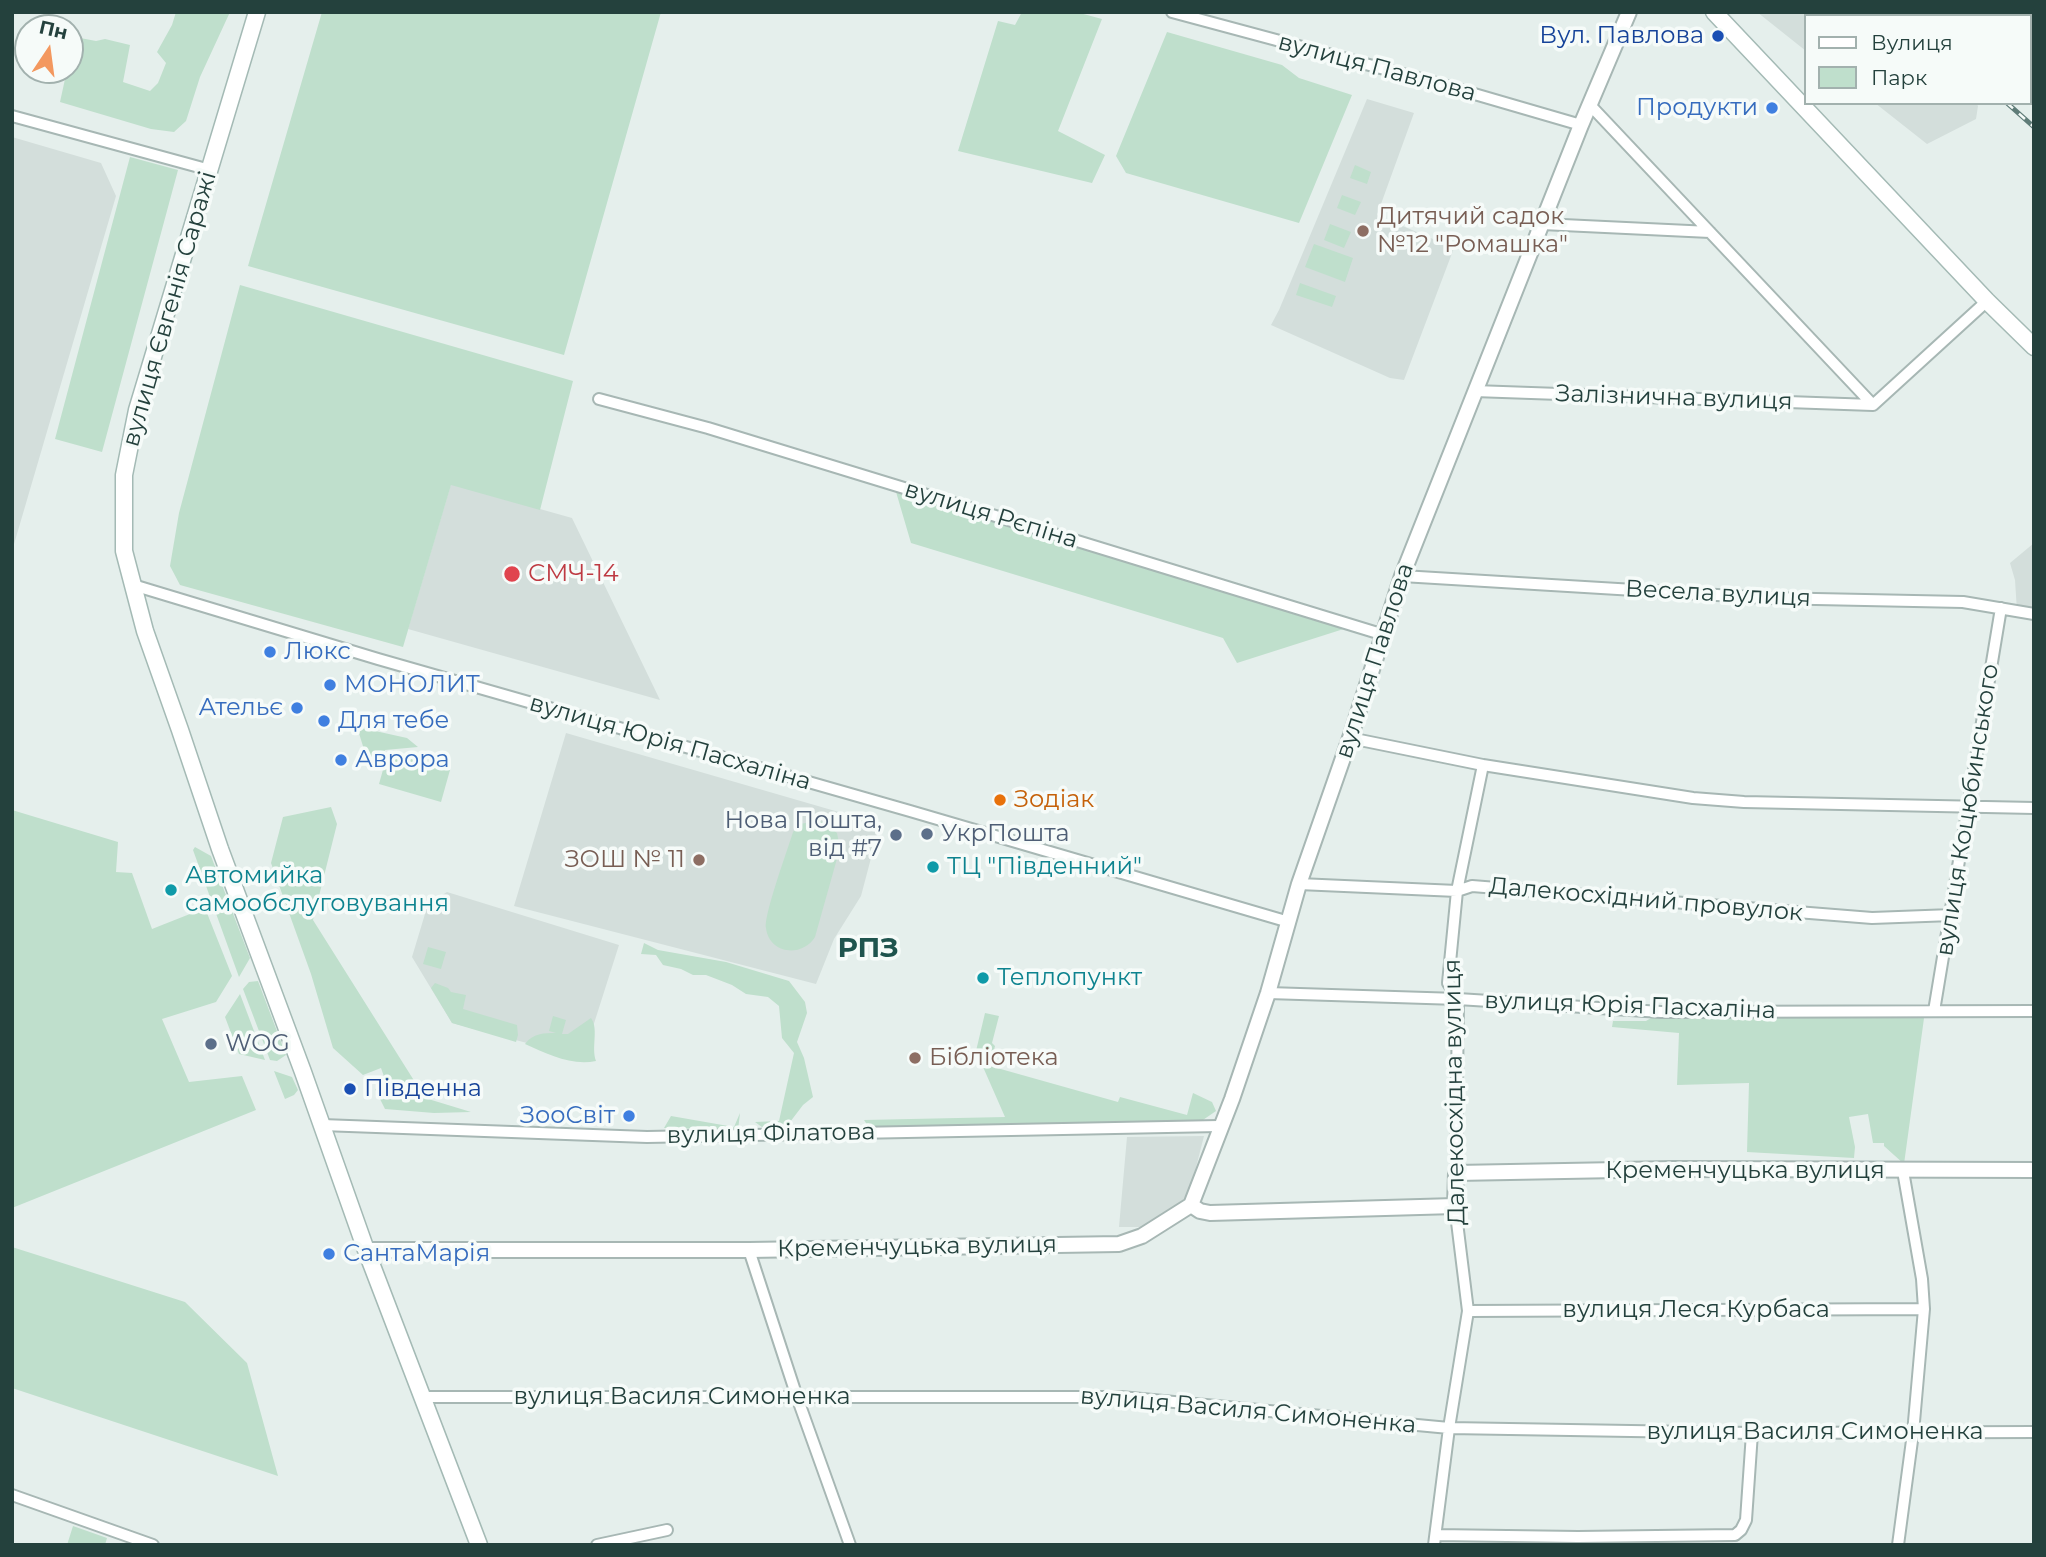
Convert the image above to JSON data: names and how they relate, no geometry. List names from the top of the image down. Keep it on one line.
{"streets":{"main road":["вулиця Євгенія Саражі"],"street":["вулиця Павлова","Залізнична вулиця","вулиця Рєпіна","Весела вулиця","вулиця Юрія Пасхаліна","вулиця Коцюбинського","Далекосхідний провулок","Далекосхідна вулиця","вулиця Філатова","Кременчуцька вулиця","вулиця Леся Курбаса","вулиця Василя Симоненка"]},"crossings":[["вулиця Павлова","Залізнична вулиця"],["вулиця Павлова","вулиця Рєпіна"],["вулиця Павлова","Весела вулиця"],["вулиця Павлова","вулиця Юрія Пасхаліна"],["вулиця Павлова","Далекосхідний провулок"],["вулиця Павлова","вулиця Філатова"],["вулиця Павлова","Кременчуцька вулиця"],["вулиця Євгенія Саражі","вулиця Юрія Пасхаліна"],["вулиця Євгенія Саражі","вулиця Філатова"],["вулиця Євгенія Саражі","Кременчуцька вулиця"],["вулиця Євгенія Саражі","вулиця Василя Симоненка"],["Весела вулиця","вулиця Коцюбинського"],["вулиця Юрія Пасхаліна","вулиця Коцюбинського"],["вулиця Юрія Пасхаліна","Далекосхідна вулиця"],["вулиця Коцюбинського","Далекосхідний провулок"],["Далекосхідний провулок","Далекосхідна вулиця"],["Далекосхідна вулиця","Кременчуцька вулиця"],["Далекосхідна вулиця","вулиця Леся Курбаса"],["Далекосхідна вулиця","вулиця Василя Симоненка"]],"districts":["РПЗ"],"places":["Вул. Павлова","Продукти","Дитячий садок №12 \"Ромашка\"","СМЧ-14","Люкс","МОНОЛИТ","Ательє","Для тебе","Аврора","Зодіак","УкрПошта","Нова Пошта, від #7","ЗОШ № 11","ТЦ \"Південний\"","Автомийка самообслуговування","Теплопункт","WOG","Бібліотека","Південна","ЗооСвiт","СантаМарія"],"legend":["Вулиця","Парк"],"north":"top"}
